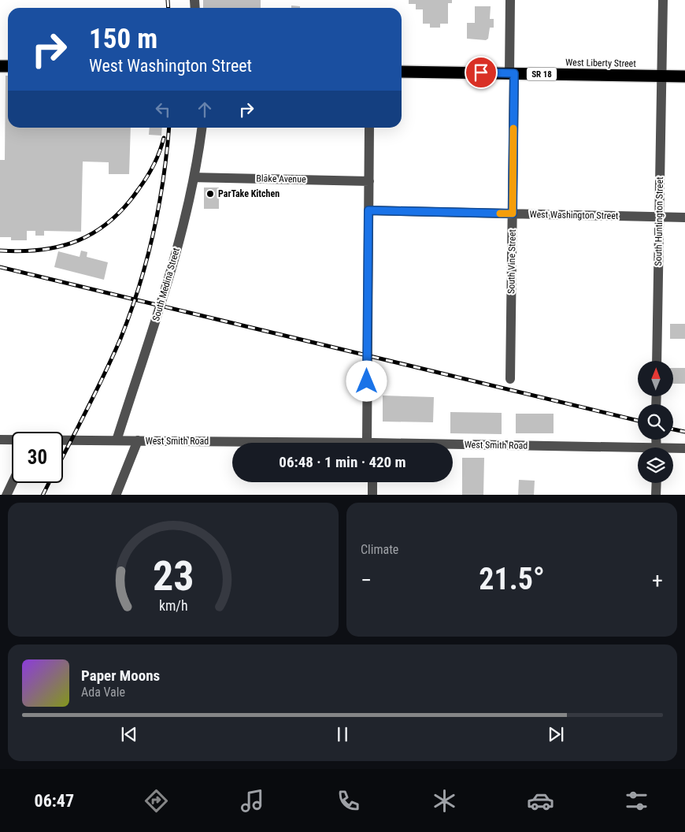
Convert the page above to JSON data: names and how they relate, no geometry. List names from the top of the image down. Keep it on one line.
{"streets":{"highway":["West Liberty Street","SR 18"],"street":["Blake Avenue","West Washington Street","South Huntington Street","South Vine Street","South Medina Street","West Smith Road"]},"crossings":[["West Liberty Street","South Huntington Street"],["West Liberty Street","South Vine Street"],["Blake Avenue","South Medina Street"],["West Washington Street","South Huntington Street"],["West Washington Street","South Vine Street"],["South Medina Street","West Smith Road"]],"places":["ParTake Kitchen"],"north":"top","page":{"turn":["150 m","West Washington Street"],"limit":"30","trip":"06:48 · 1 min · 420 m","tile":"Climate","heat":["−","21.5°","+"],"song":["Paper Moons","Ada Vale"],"tabs":"06:47","gauge":["23","km/h"]}}
